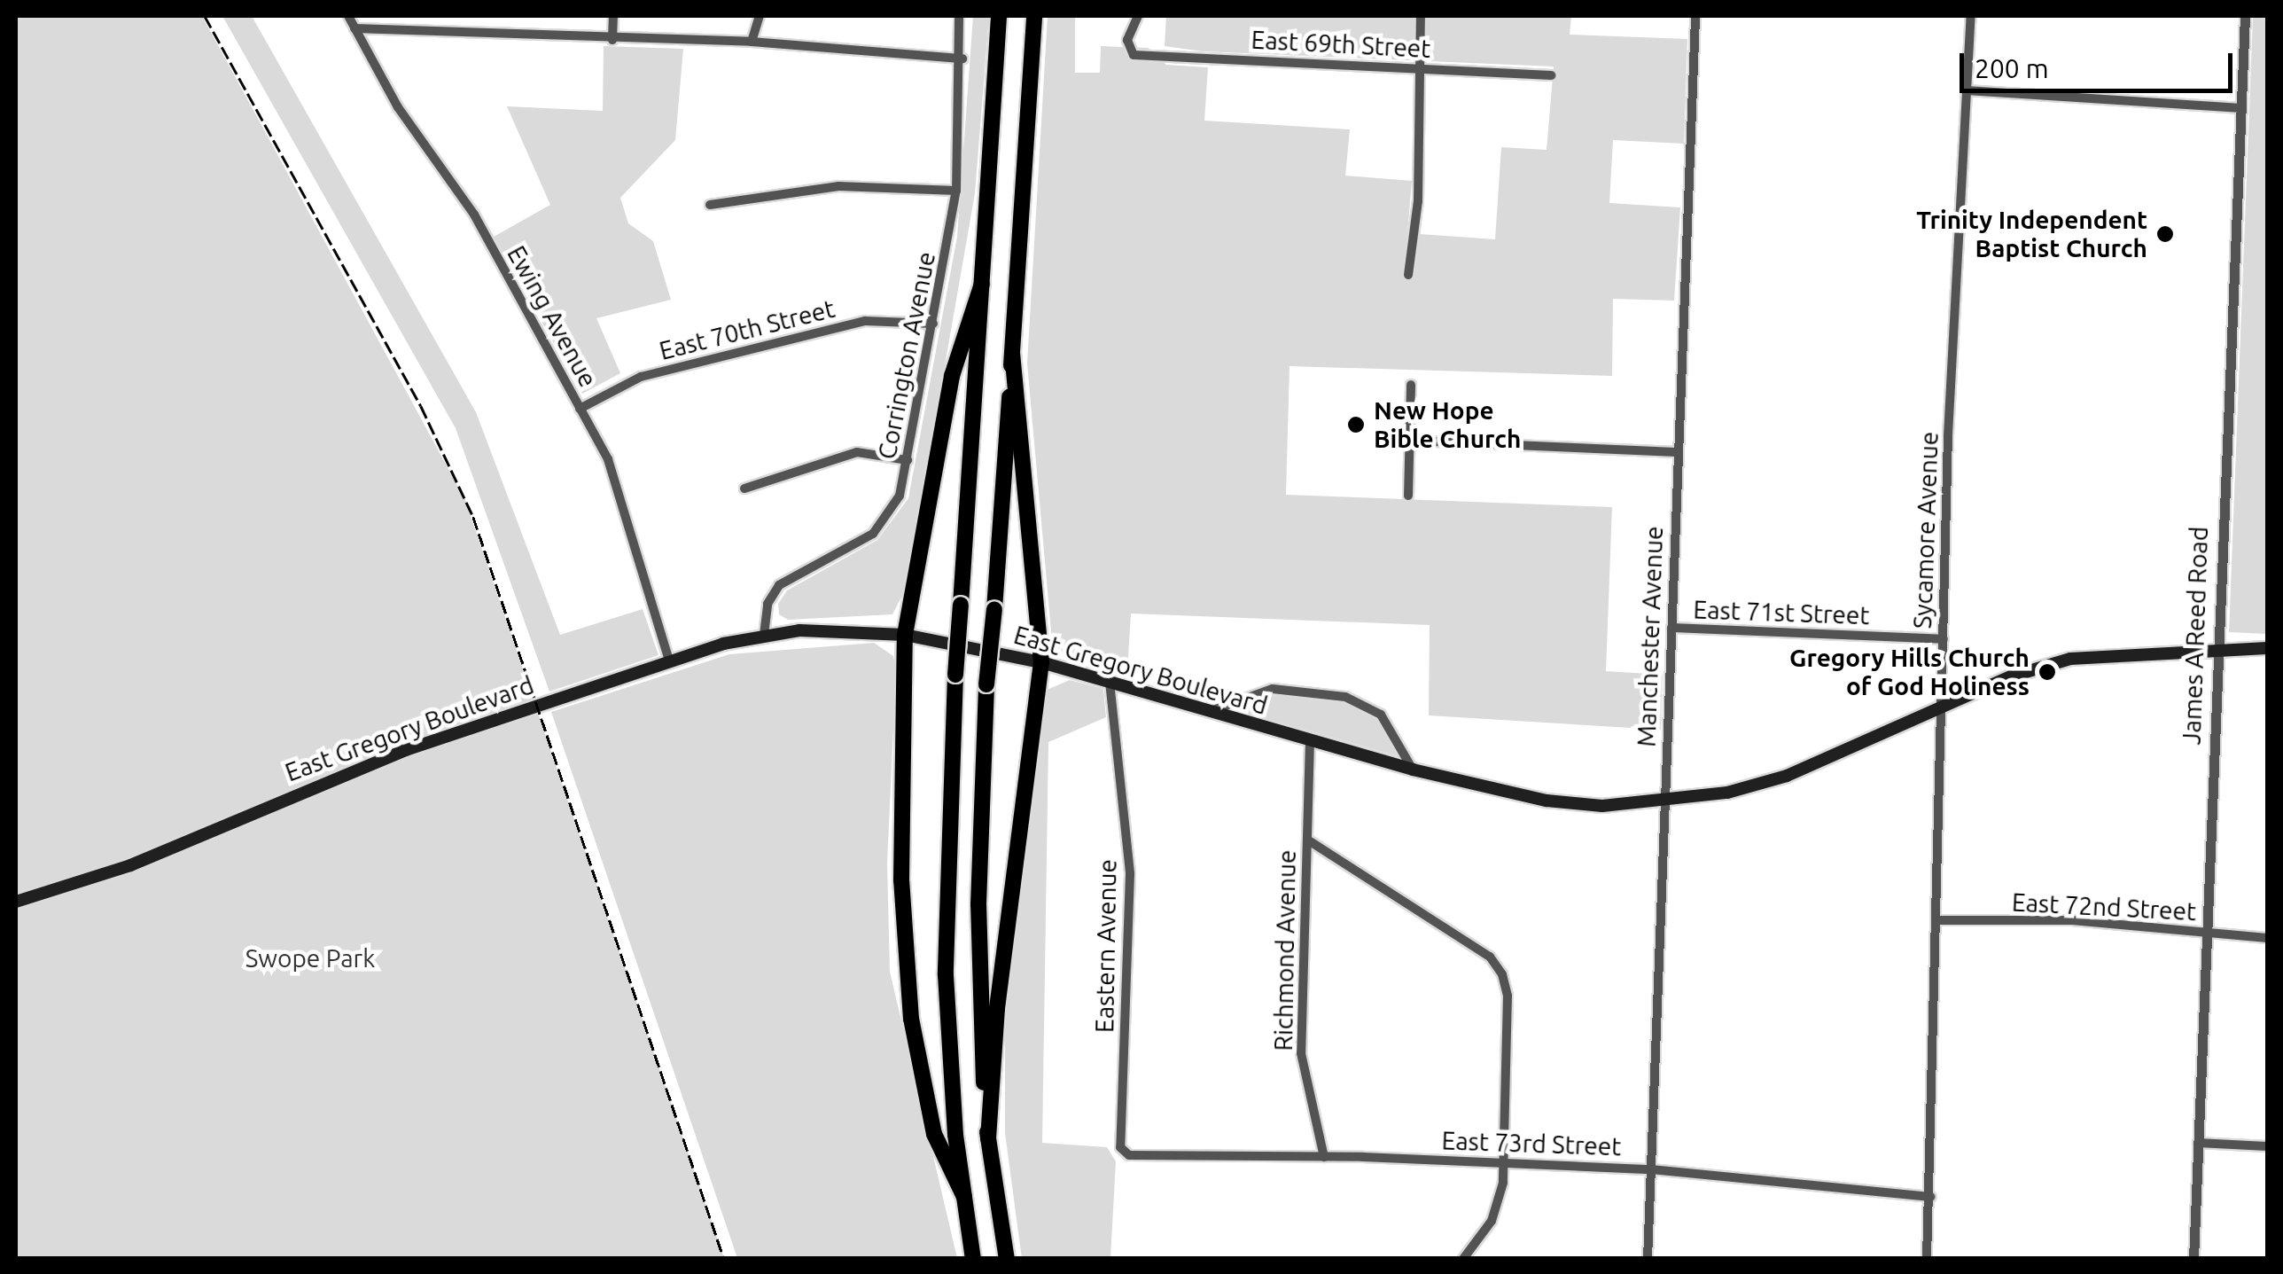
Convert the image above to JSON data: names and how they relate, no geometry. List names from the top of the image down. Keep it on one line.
{"streets":{"main road":["East Gregory Boulevard"],"street":["East 69th Street","Ewing Avenue","East 70th Street","Corrington Avenue","Sycamore Avenue","East 71st Street","James A Reed Road","Manchester Avenue","East 72nd Street","Eastern Avenue","Richmond Avenue","East 73rd Street"]},"crossings":[["Ewing Avenue","East 70th Street"],["Ewing Avenue","East Gregory Boulevard"],["East 70th Street","Corrington Avenue"],["Corrington Avenue","East Gregory Boulevard"],["Sycamore Avenue","East 71st Street"],["Sycamore Avenue","East Gregory Boulevard"],["Sycamore Avenue","East 72nd Street"],["Sycamore Avenue","East 73rd Street"],["East 71st Street","Manchester Avenue"],["James A Reed Road","East Gregory Boulevard"],["James A Reed Road","East 72nd Street"],["Manchester Avenue","East Gregory Boulevard"],["Manchester Avenue","East 73rd Street"],["East Gregory Boulevard","Eastern Avenue"],["East Gregory Boulevard","Richmond Avenue"],["Eastern Avenue","East 73rd Street"],["Richmond Avenue","East 73rd Street"]],"parks":["Swope Park"],"places":["Trinity Independent Baptist Church","New Hope Bible Church","Gregory Hills Church of God Holiness"],"scale_bar":"200 m"}
